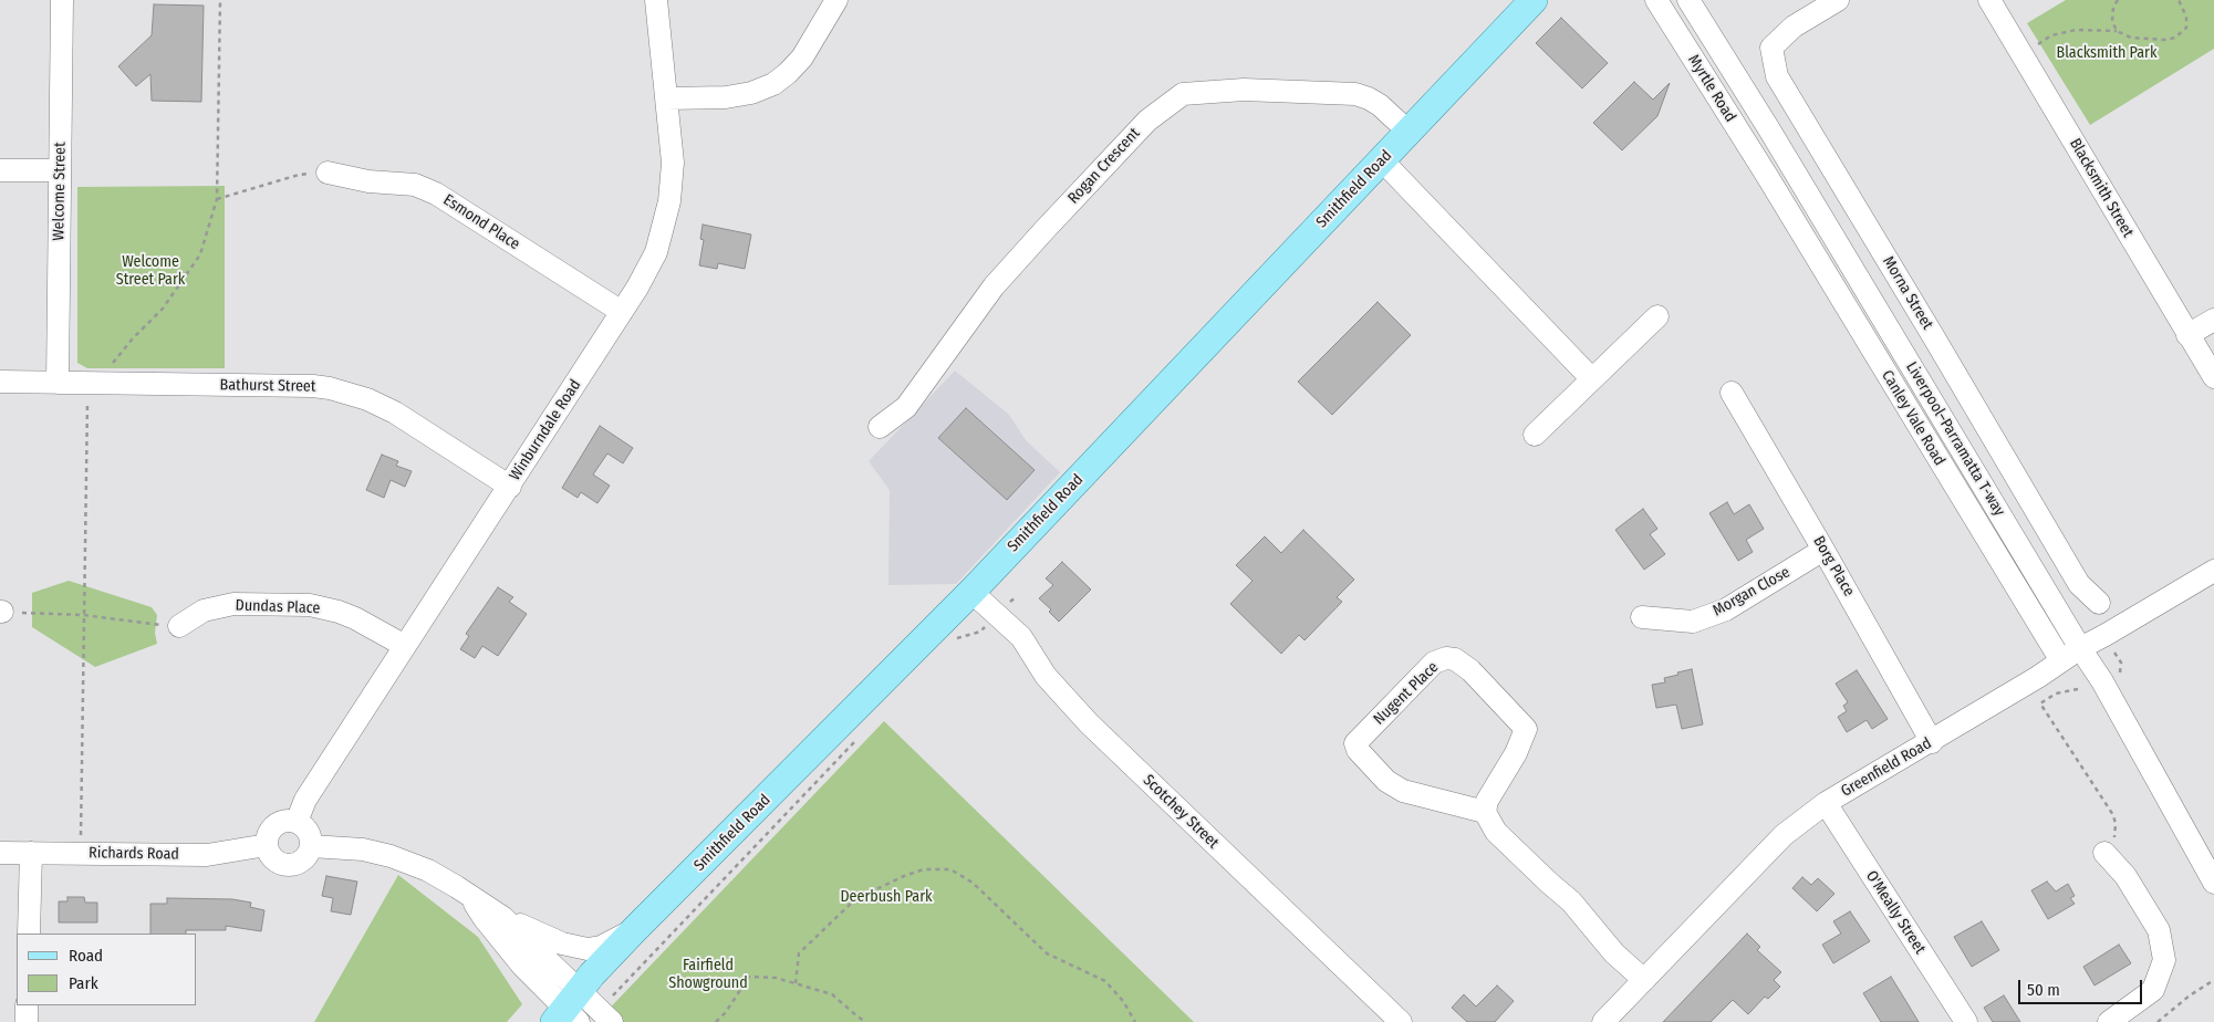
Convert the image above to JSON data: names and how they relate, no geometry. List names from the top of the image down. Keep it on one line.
{"streets":{"main road":["Smithfield Road"],"street":["Myrtle Road","Rogan Crescent","Blacksmith Street","Welcome Street","Esmond Place","Morna Street","Bathurst Street","Canley Vale Road","Winburndale Road","Liverpool–Parramatta T-way","Borg Place","Morgan Close","Dundas Place","Nugent Place","Greenfield Road","Scotchey Street","Richards Road","O'Meally Street"]},"crossings":[["Myrtle Road","Canley Vale Road"],["Rogan Crescent","Smithfield Road"],["Smithfield Road","Scotchey Street"],["Welcome Street","Bathurst Street"],["Esmond Place","Winburndale Road"],["Bathurst Street","Winburndale Road"],["Canley Vale Road","Greenfield Road"],["Winburndale Road","Dundas Place"],["Winburndale Road","Richards Road"],["Liverpool–Parramatta T-way","Greenfield Road"],["Borg Place","Morgan Close"],["Borg Place","Greenfield Road"],["Greenfield Road","O'Meally Street"]],"parks":["Blacksmith Park","Welcome Street Park","Deerbush Park","Fairfield Showground"],"legend":["Road","Park"],"scale_bar":"50 m"}
